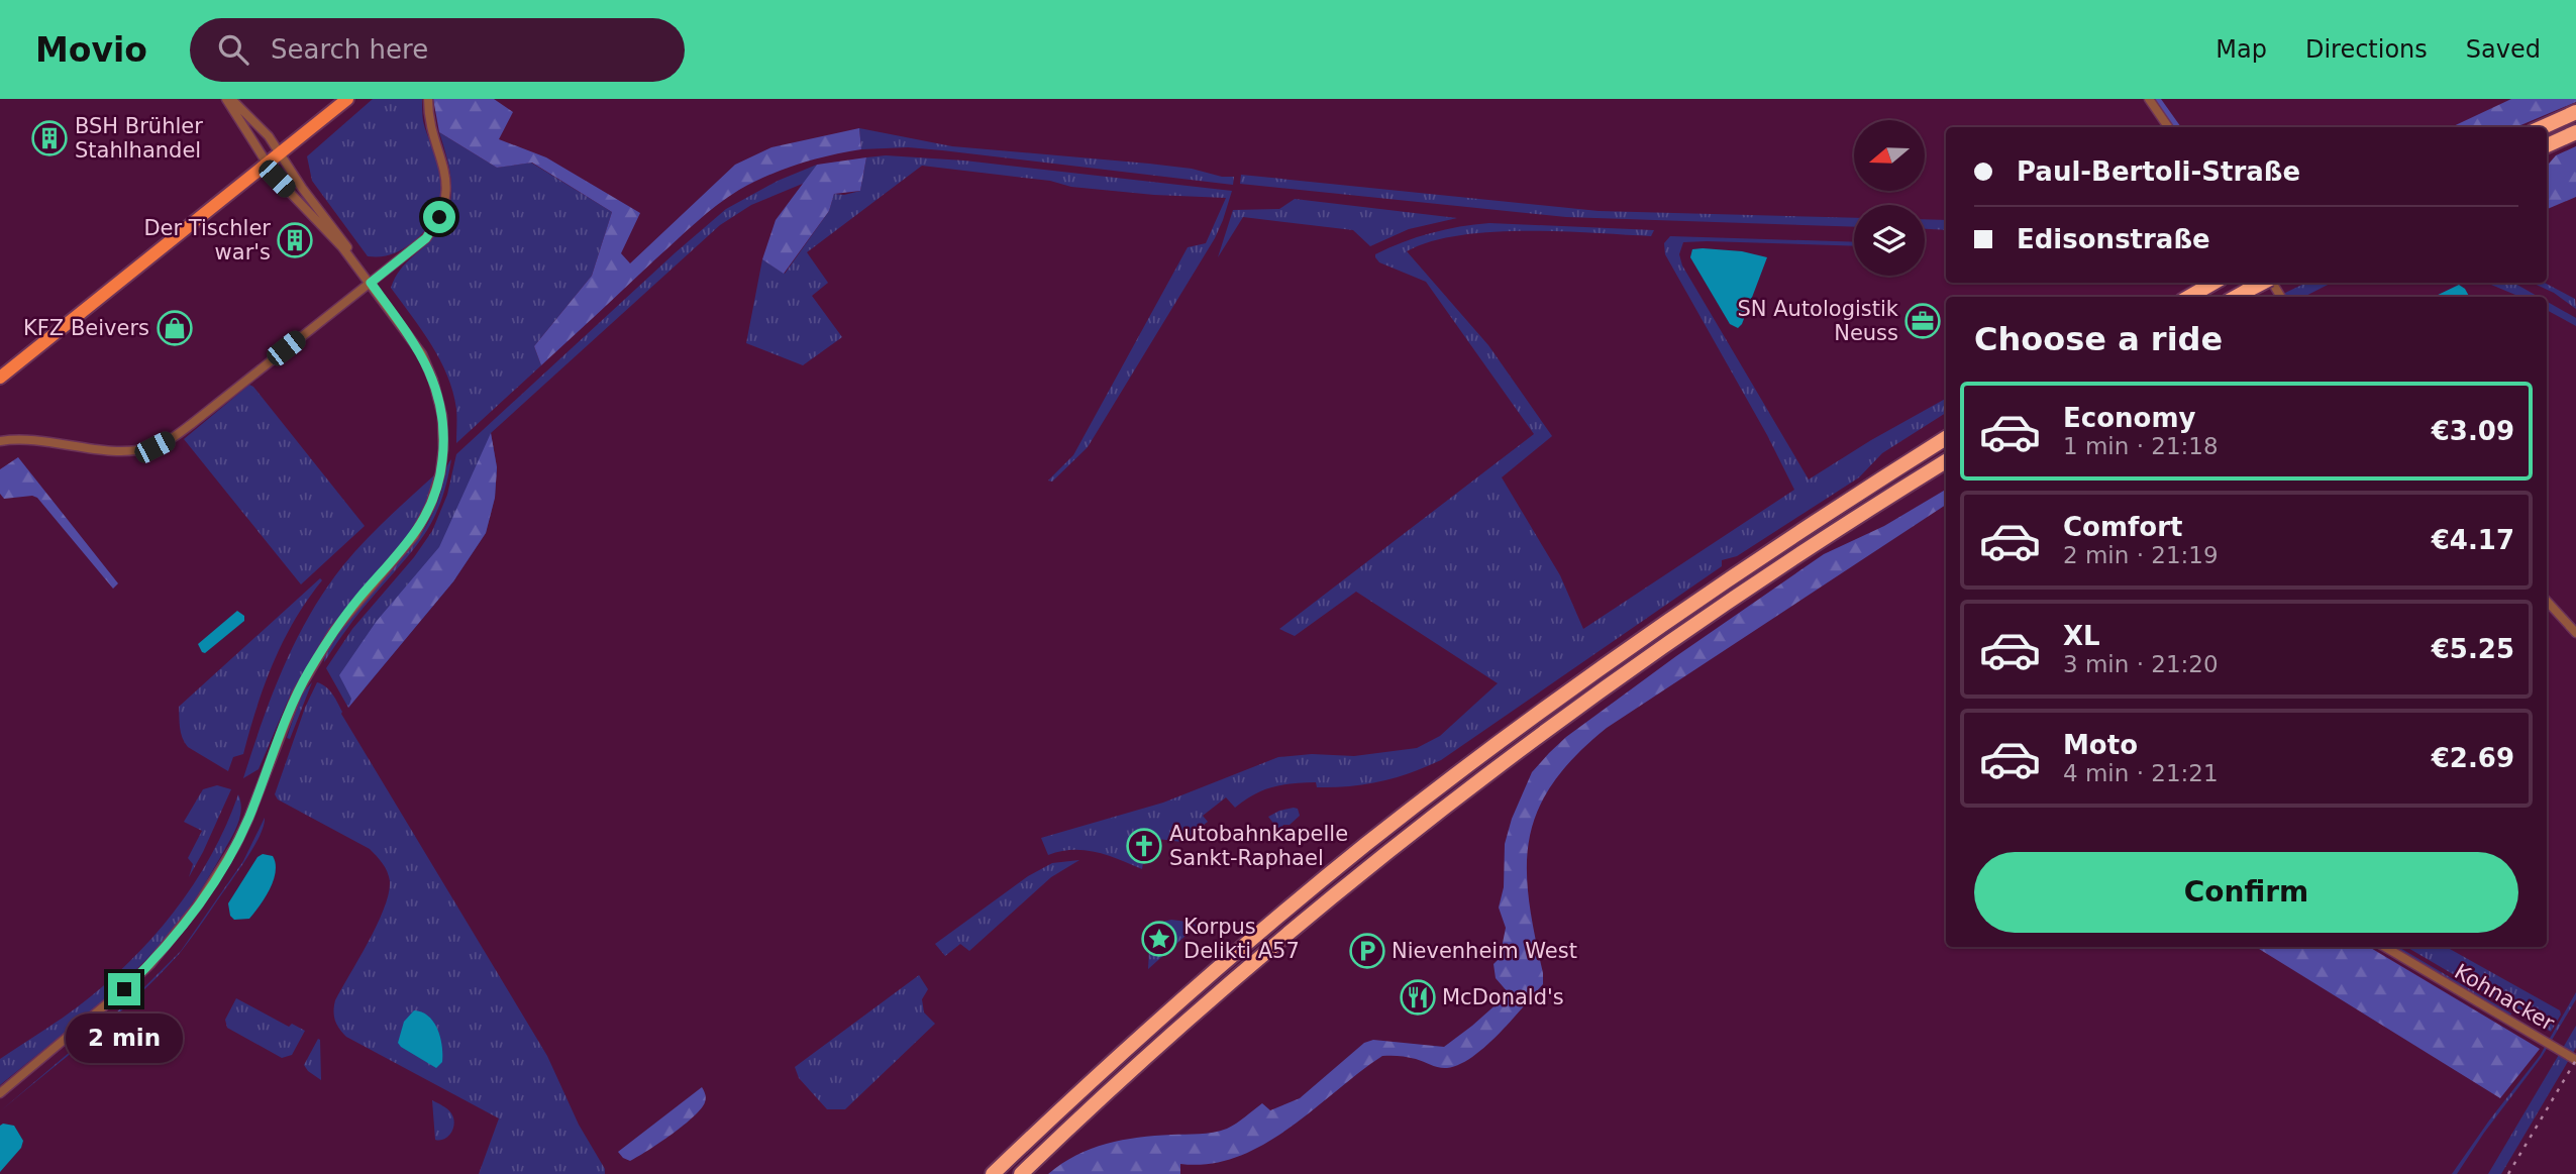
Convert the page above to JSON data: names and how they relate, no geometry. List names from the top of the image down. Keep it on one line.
{"streets":{"street":["Kohnacker"]},"places":{"building":["BSH Brühler Stahlhandel","Der Tischler war's"],"office":["SN Autologistik Neuss"],"shop":["KFZ Beivers"],"church":["Autobahnkapelle Sankt-Raphael"],"place":["Korpus Delikti A57"],"parking":["Nievenheim West"],"restaurant":["McDonald's"]},"north":"left","page":{"header":"Movio","search":"Search here","nav":["Map","Directions","Saved"],"banner":["Paul-Bertoli-Straße","Edisonstraße"],"heading":"Choose a ride","list":[{"name":"Economy","note":"1 min · 21:18","value":"€3.09"},{"name":"Comfort","note":"2 min · 21:19","value":"€4.17"},{"name":"XL","note":"3 min · 21:20","value":"€5.25"},{"name":"Moto","note":"4 min · 21:21","value":"€2.69"}],"buttons":"Confirm","bubble":"2 min"}}
